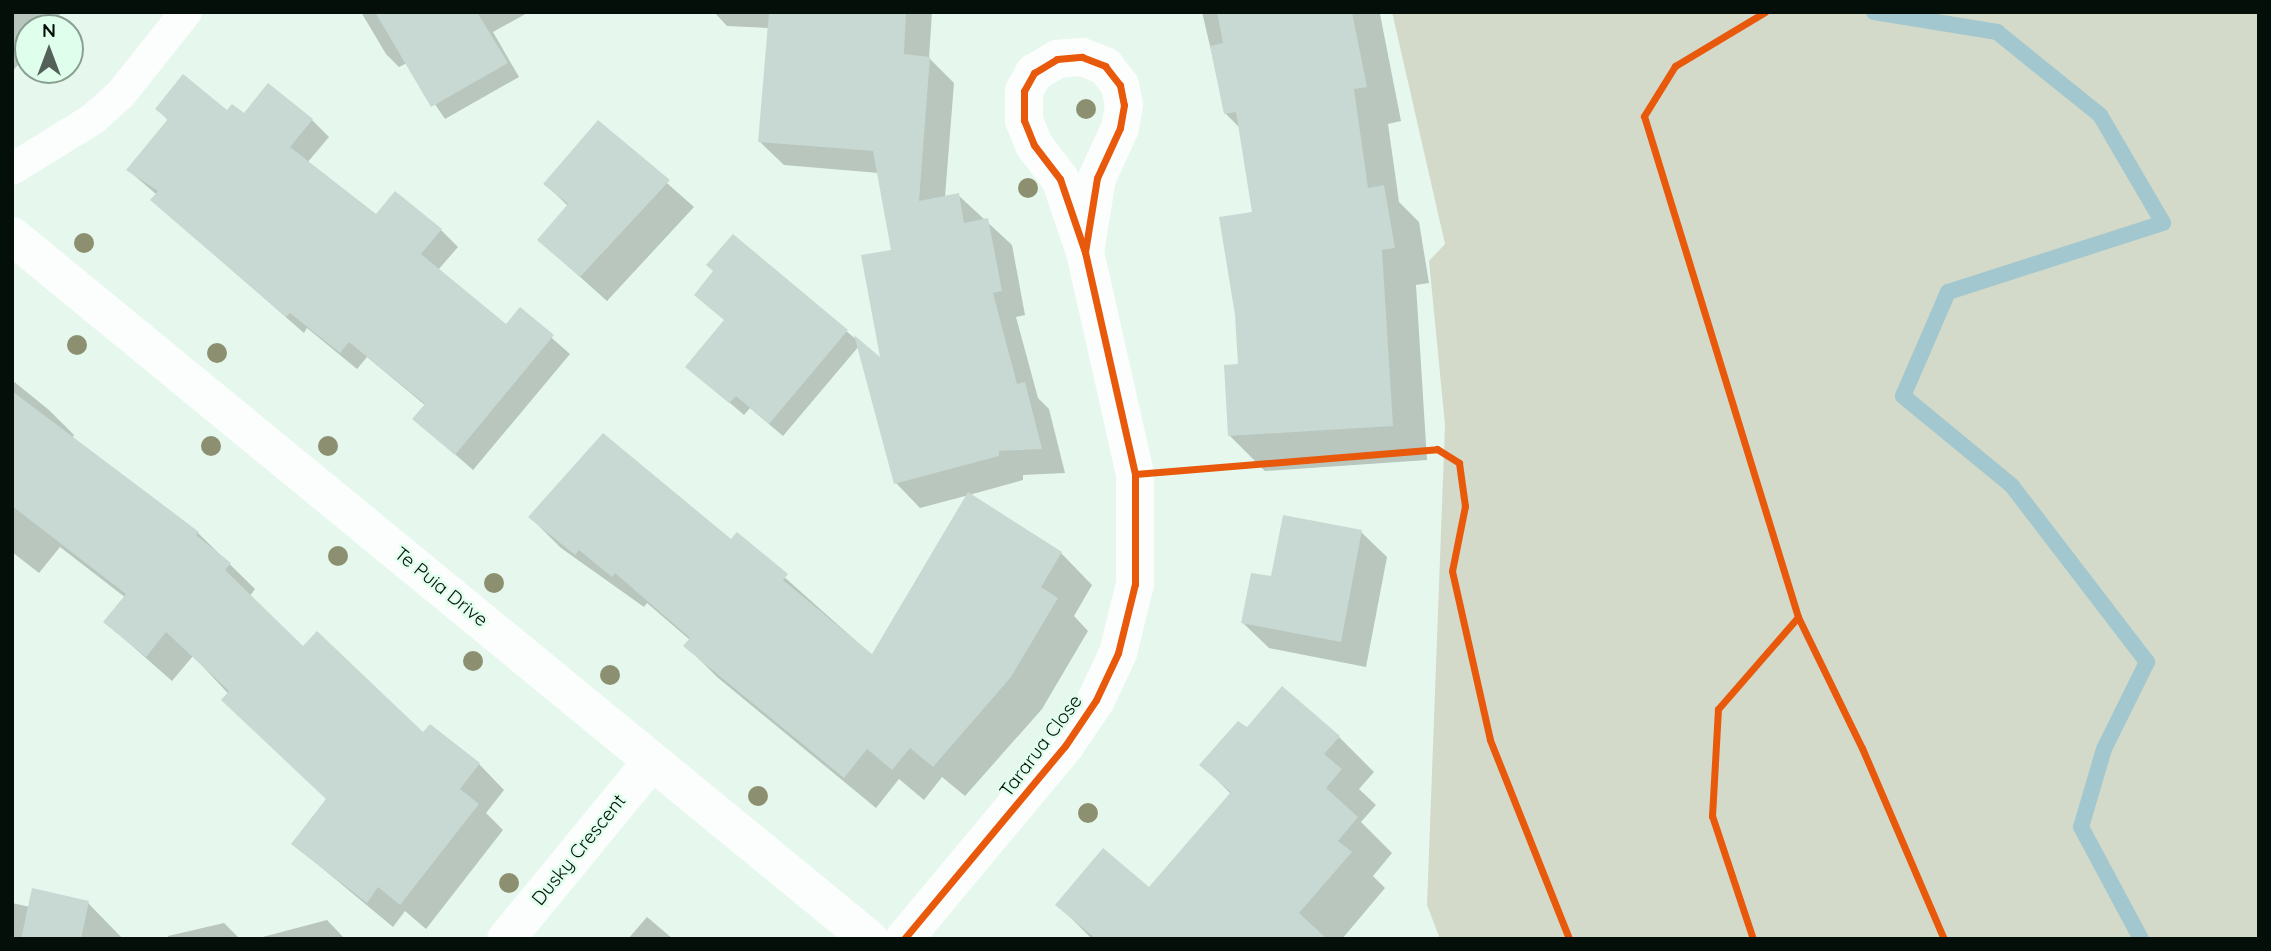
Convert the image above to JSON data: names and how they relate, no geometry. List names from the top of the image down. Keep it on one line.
{"streets":{"street":["Te Puia Drive","Tararua Close","Dusky Crescent"]},"crossings":[["Te Puia Drive","Dusky Crescent"]],"north":"top"}
